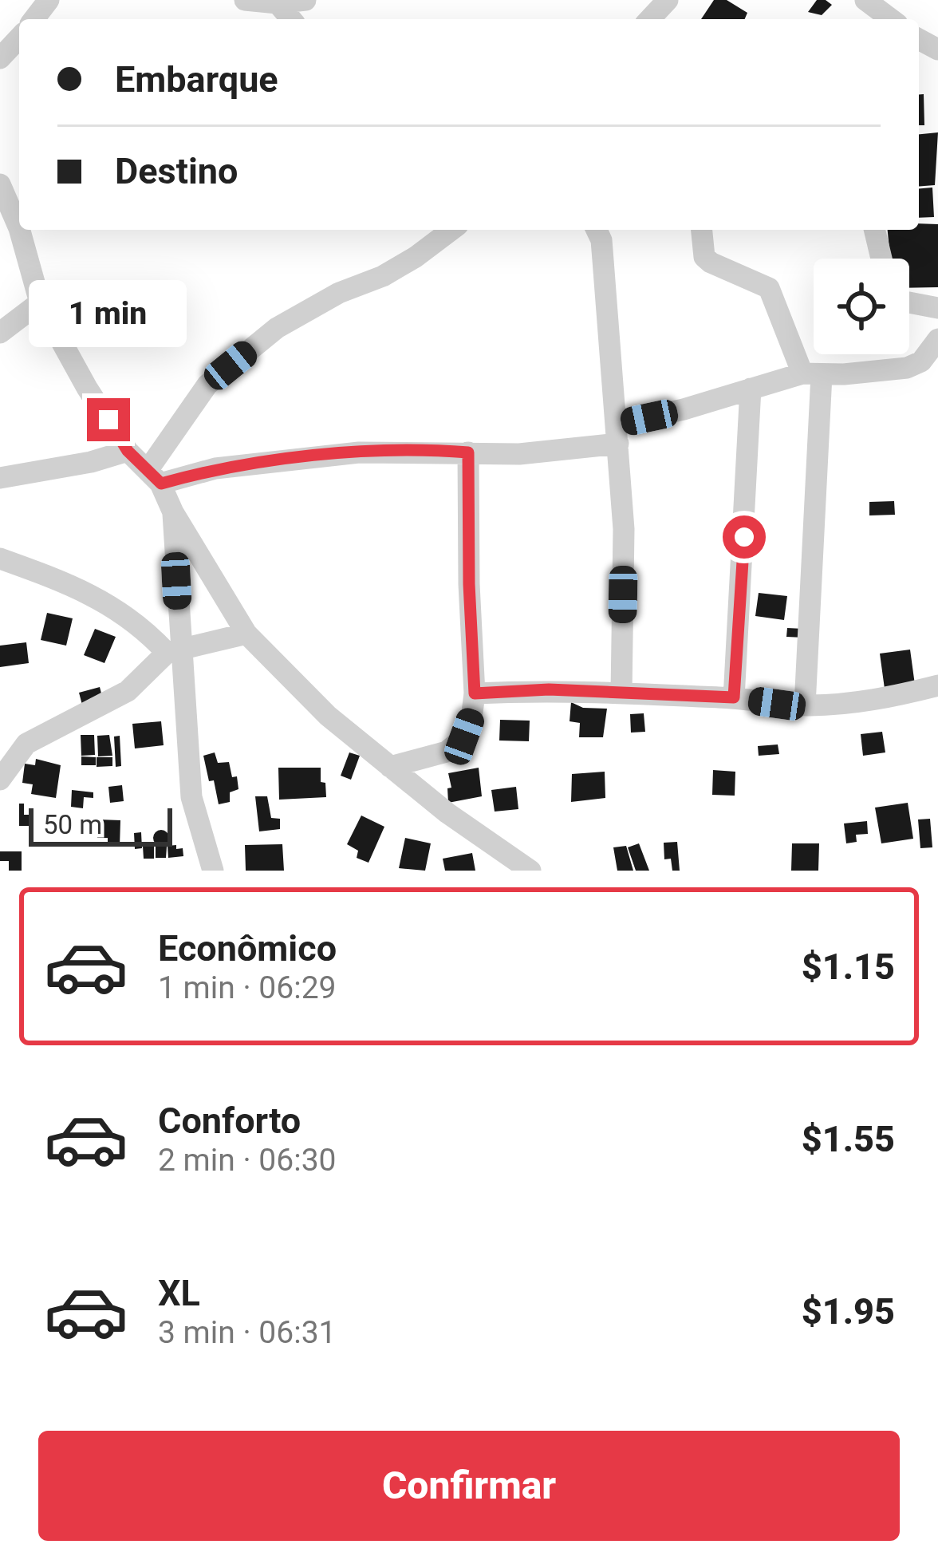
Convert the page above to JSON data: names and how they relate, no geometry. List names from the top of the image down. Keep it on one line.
{"scale_bar":"50 m","page":{"banner":["Embarque","Destino"],"bubble":"1 min","scale":"50 m","list":[{"name":"Econômico","note":"1 min · 06:29","value":"$1.15"},{"name":"Conforto","note":"2 min · 06:30","value":"$1.55"},{"name":"XL","note":"3 min · 06:31","value":"$1.95"}],"buttons":"Confirmar"}}
